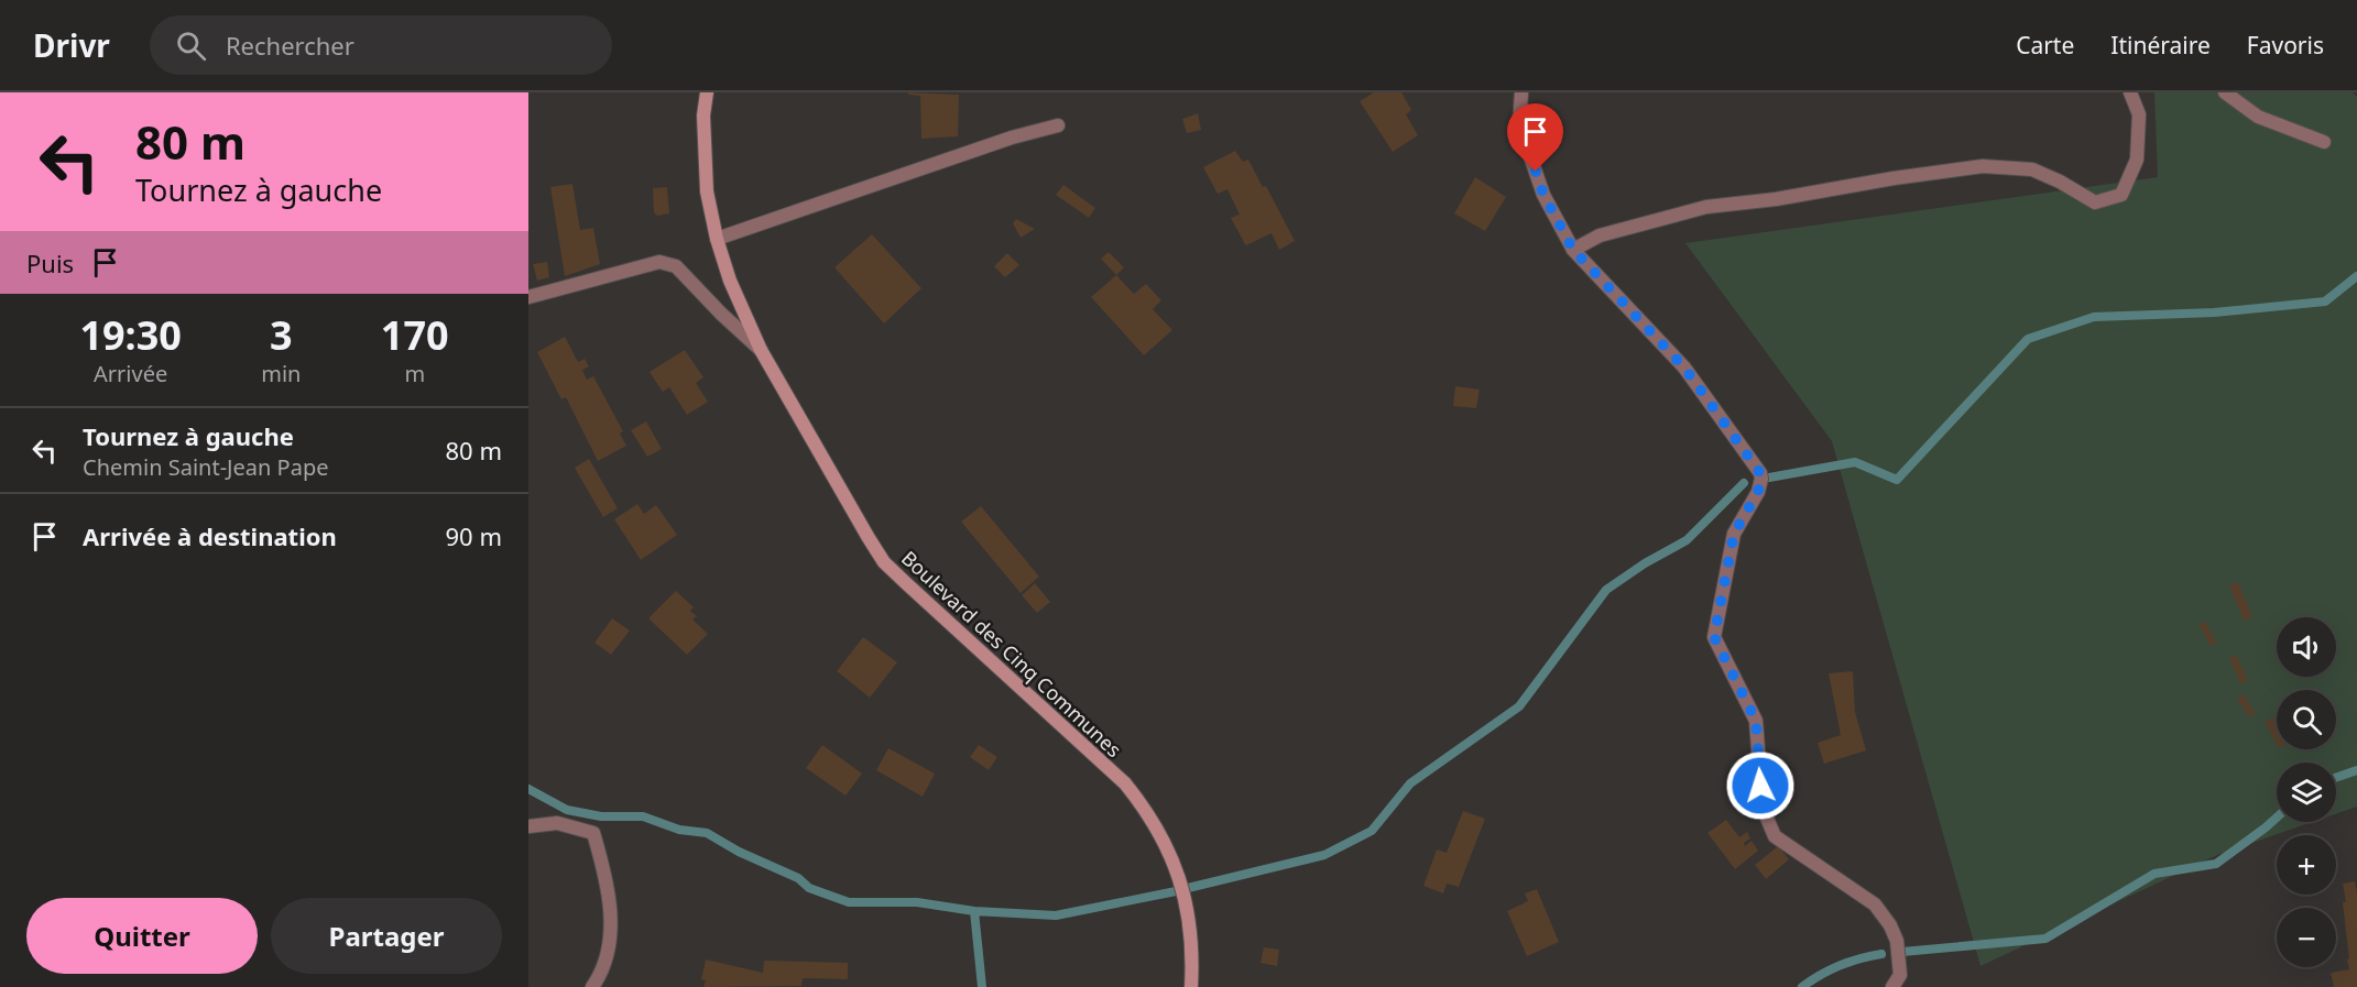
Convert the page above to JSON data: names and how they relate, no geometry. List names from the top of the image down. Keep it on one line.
{"streets":{"main road":["Boulevard des Cinq Communes"]},"page":{"header":"Drivr","search":"Rechercher","nav":["Carte","Itinéraire","Favoris"],"turn":["80 m","Tournez à gauche"],"then":"Puis","eta":["19:30","Arrivée","3","min","170","m"],"list":[{"name":"Tournez à gauche","note":"Chemin Saint-Jean Pape","value":"80 m"},{"name":"Arrivée à destination","value":"90 m"}],"map_buttons":["+","−"],"buttons":["Quitter","Partager"]}}
